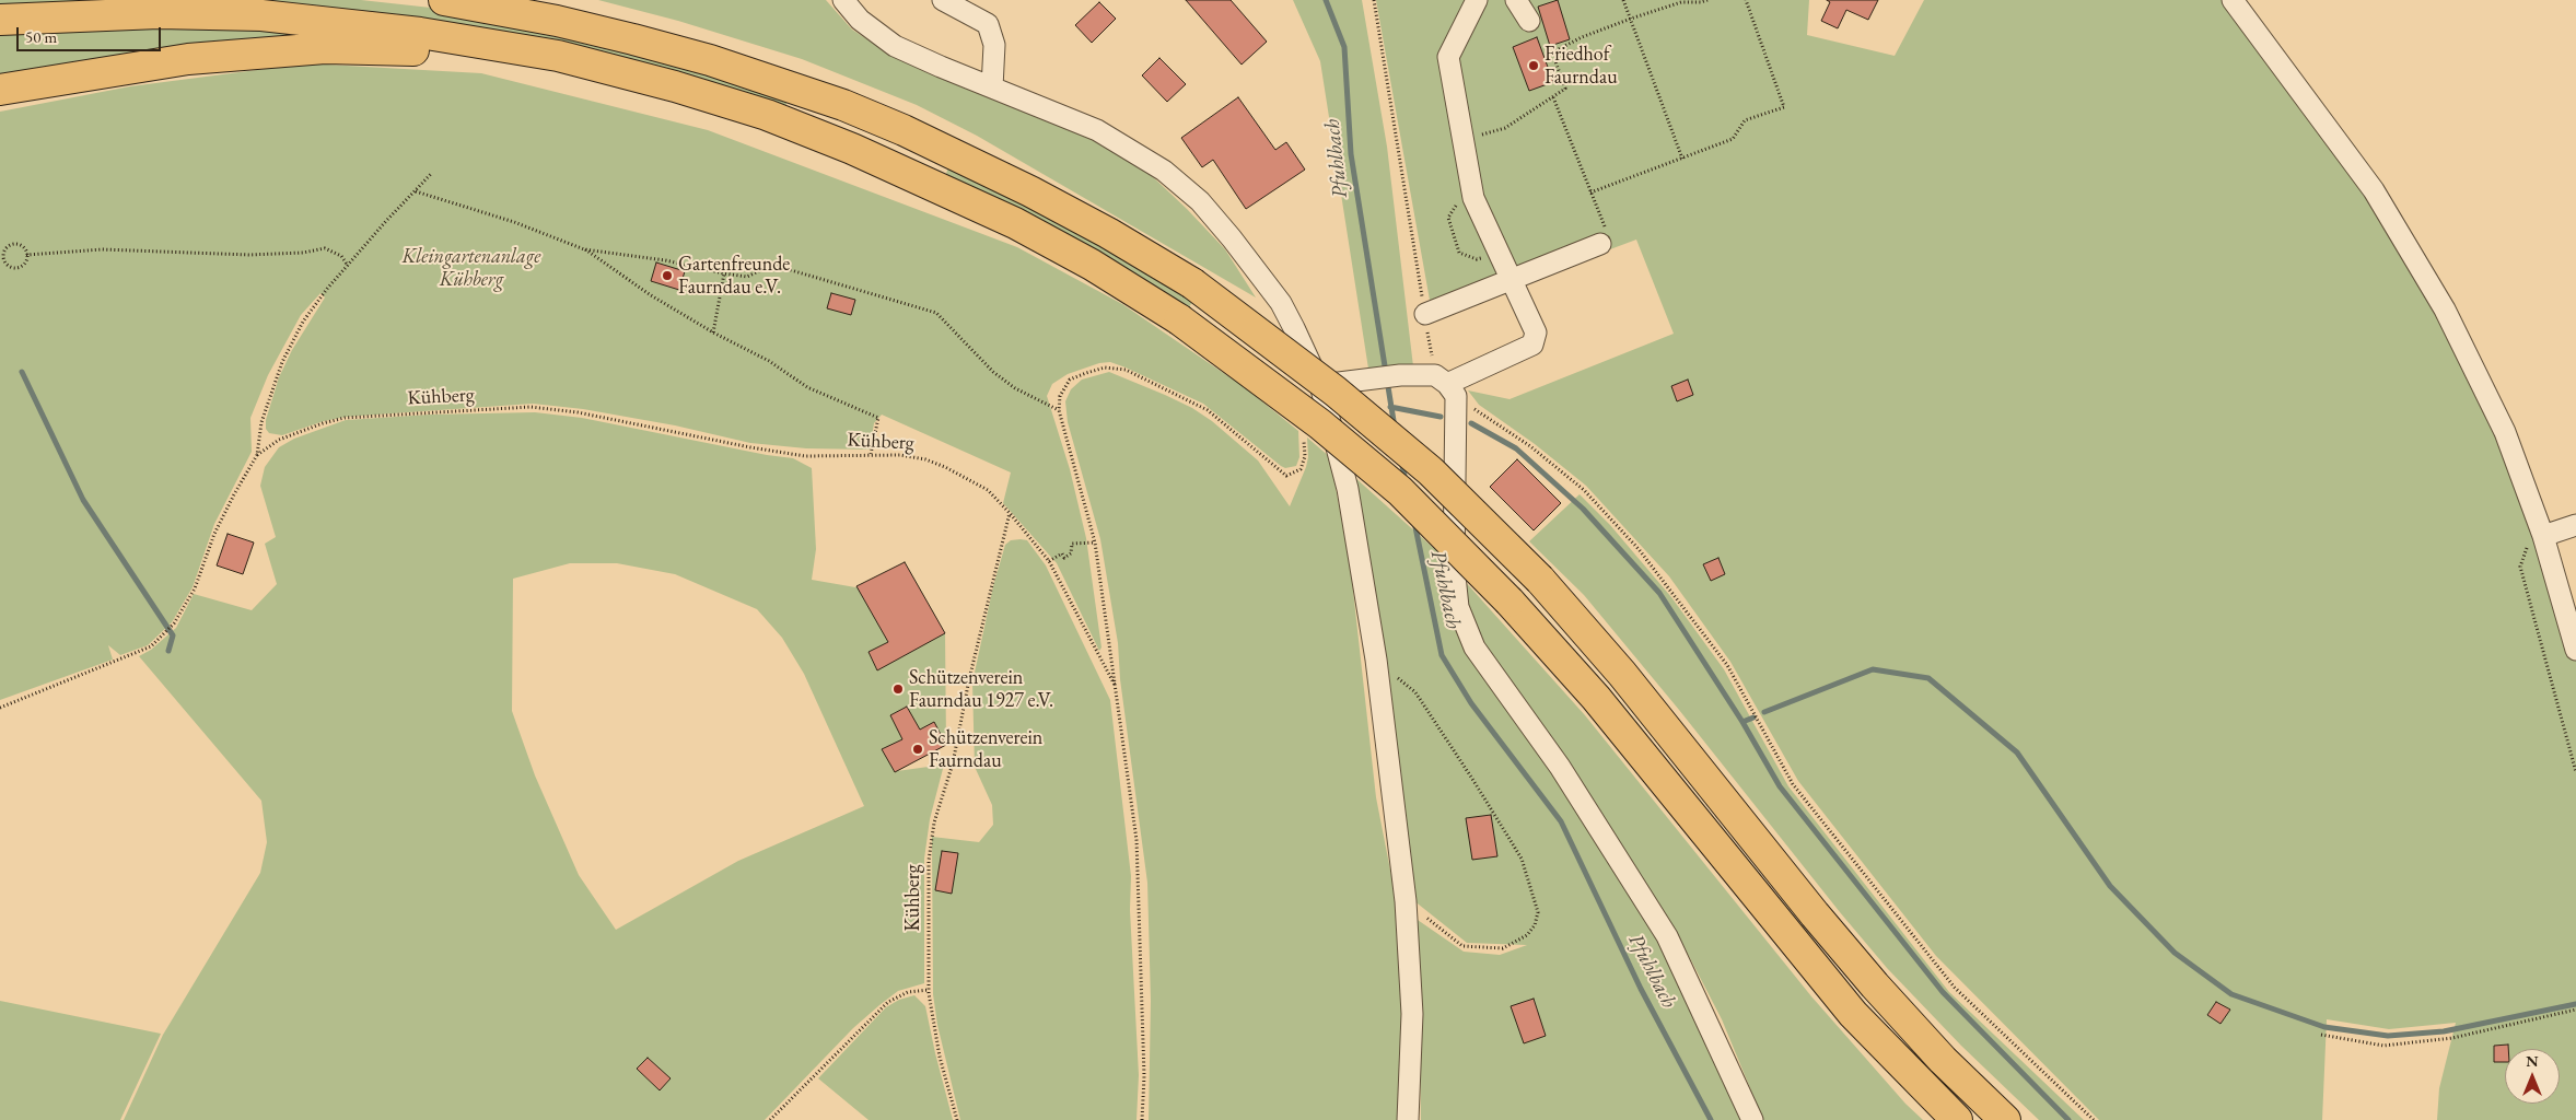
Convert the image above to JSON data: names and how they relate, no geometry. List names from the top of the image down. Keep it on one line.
{"streets":{"path":["Kühberg"]},"water":["Pfuhlbach"],"parks":["Kleingartenanlage Kühberg"],"places":["Friedhof Faurndau","Gartenfreunde Faurndau e.V.","Schützenverein Faurndau 1927 e.V.","Schützenverein Faurndau"],"scale_bar":"50 m","north":"top"}
